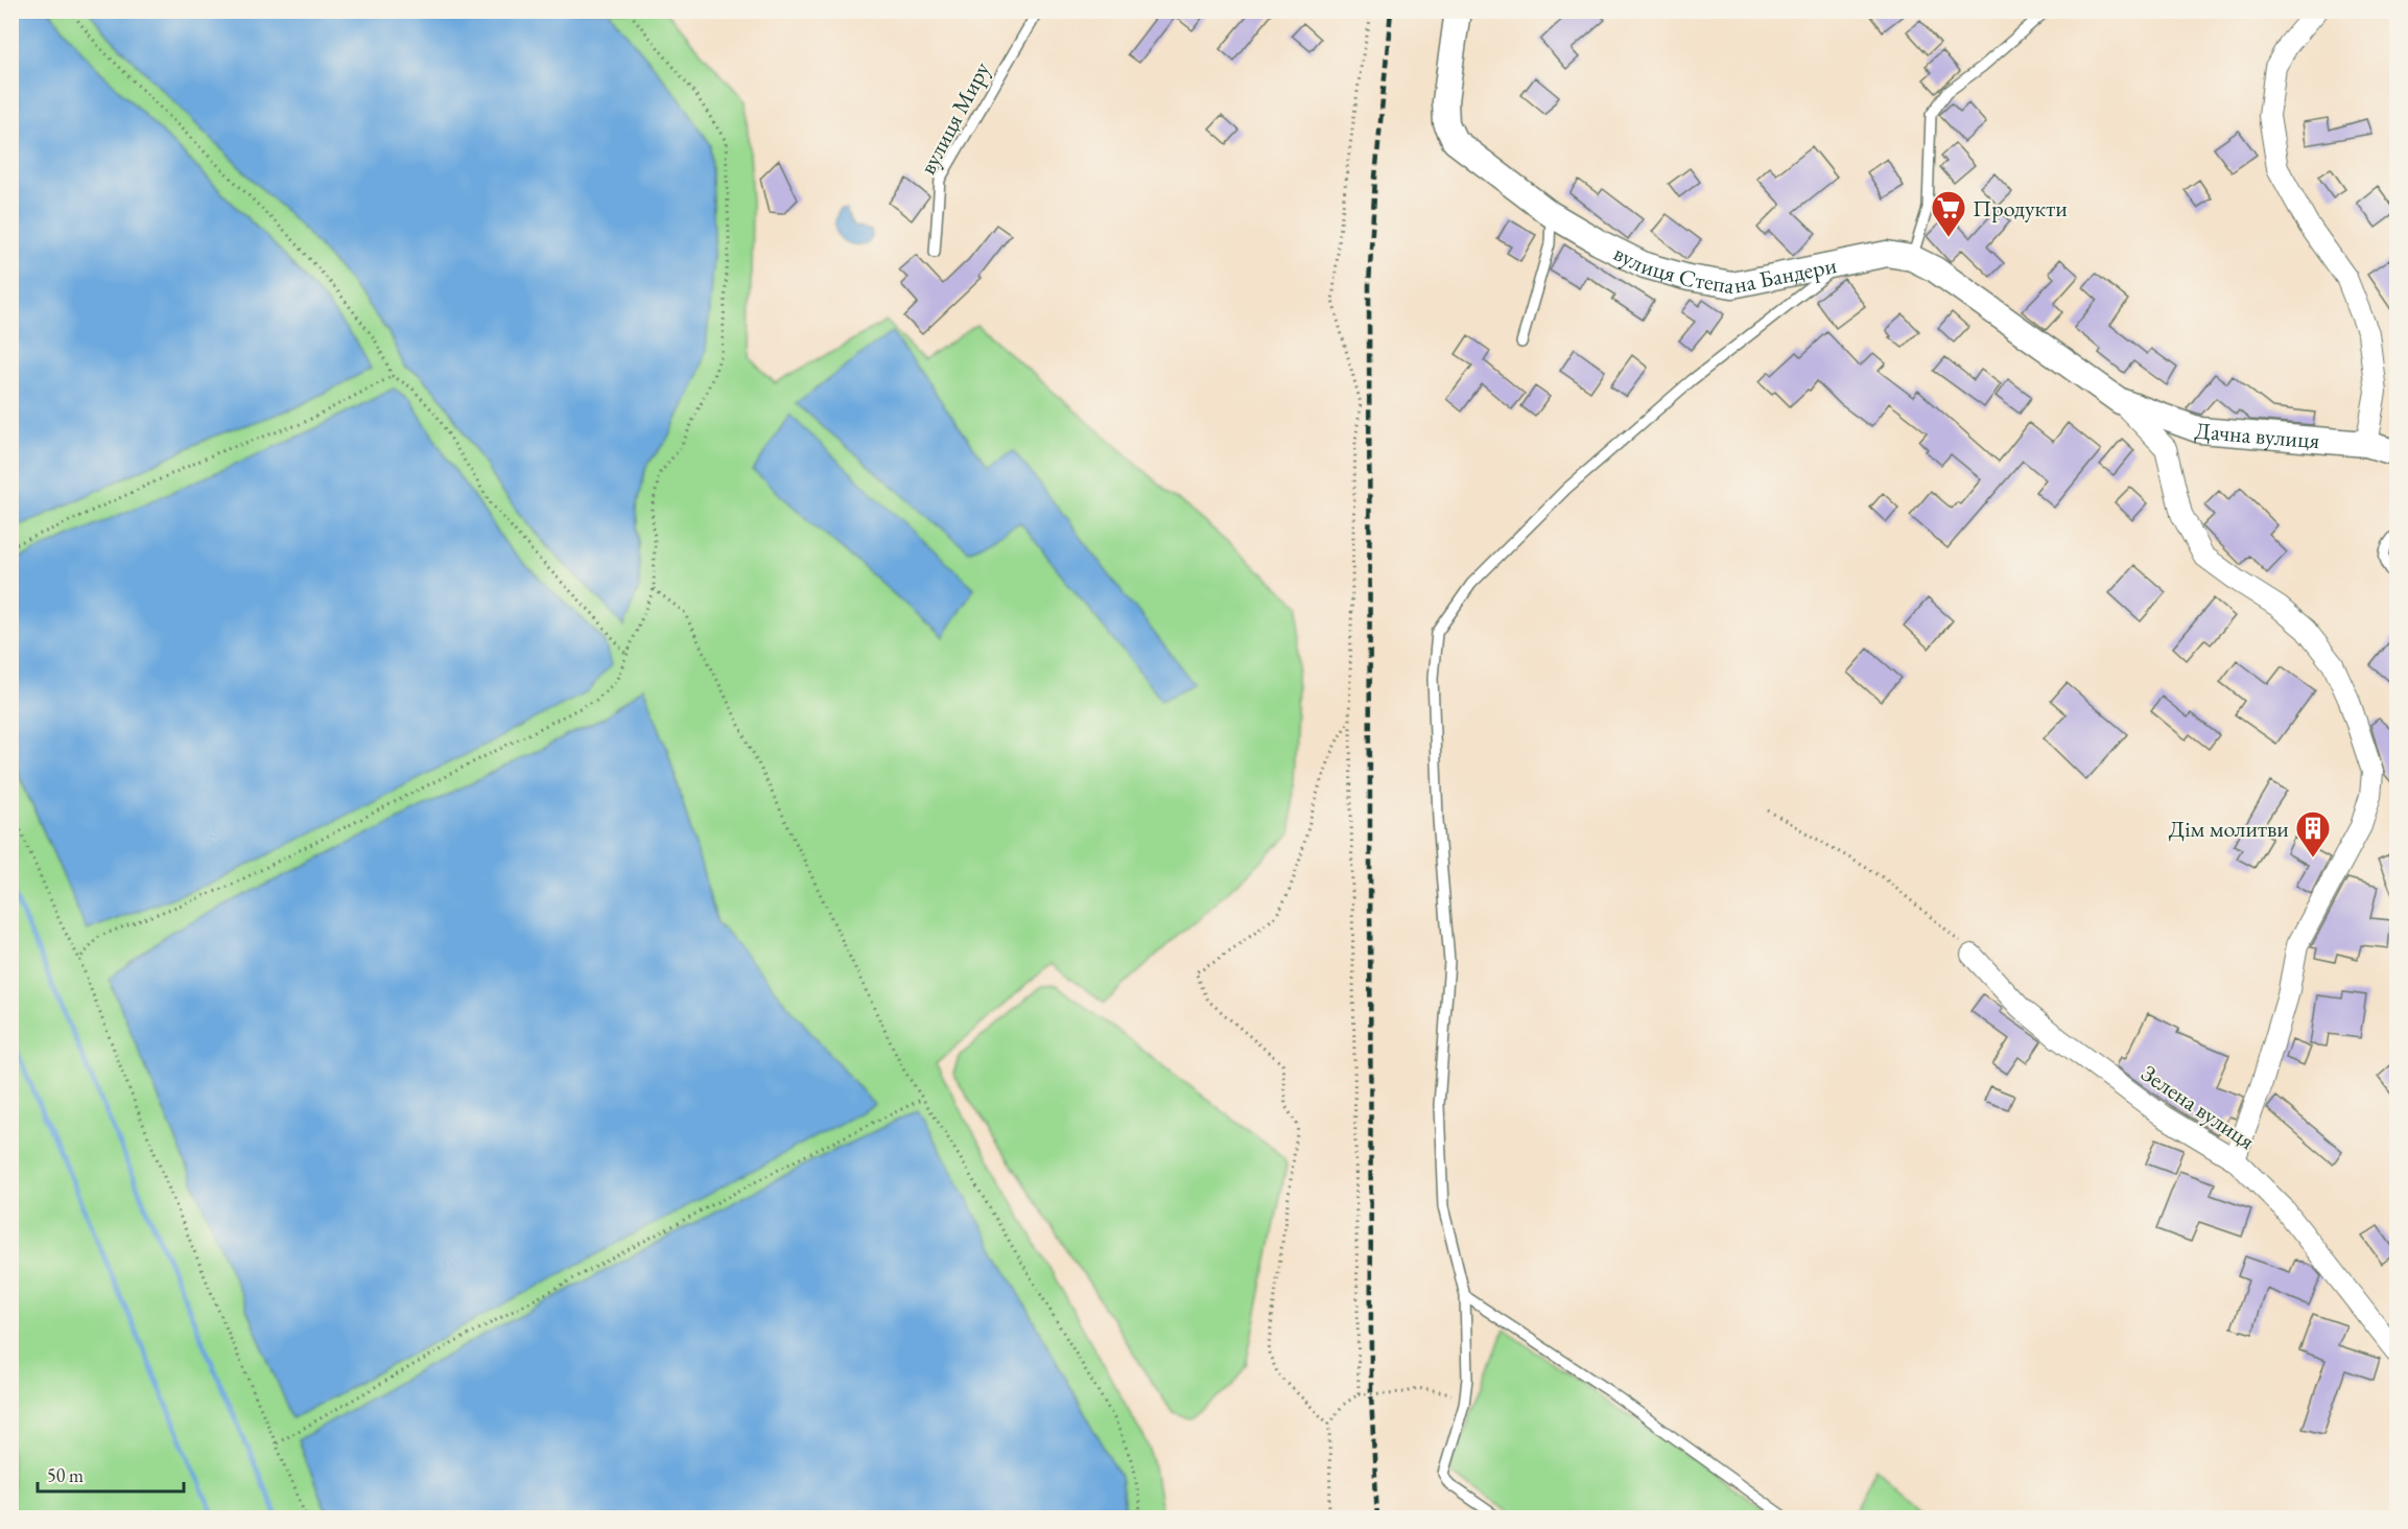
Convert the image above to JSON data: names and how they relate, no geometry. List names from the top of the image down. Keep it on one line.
{"streets":{"street":["вулиця Степана Бандери","Дачна вулиця","Зелена вулиця"],"lane":["вулиця Миру"]},"crossings":[["вулиця Степана Бандери","Дачна вулиця"]],"places":{"supermarket":["Продукти"],"building":["Дім молитви"]},"scale_bar":"50 m"}
